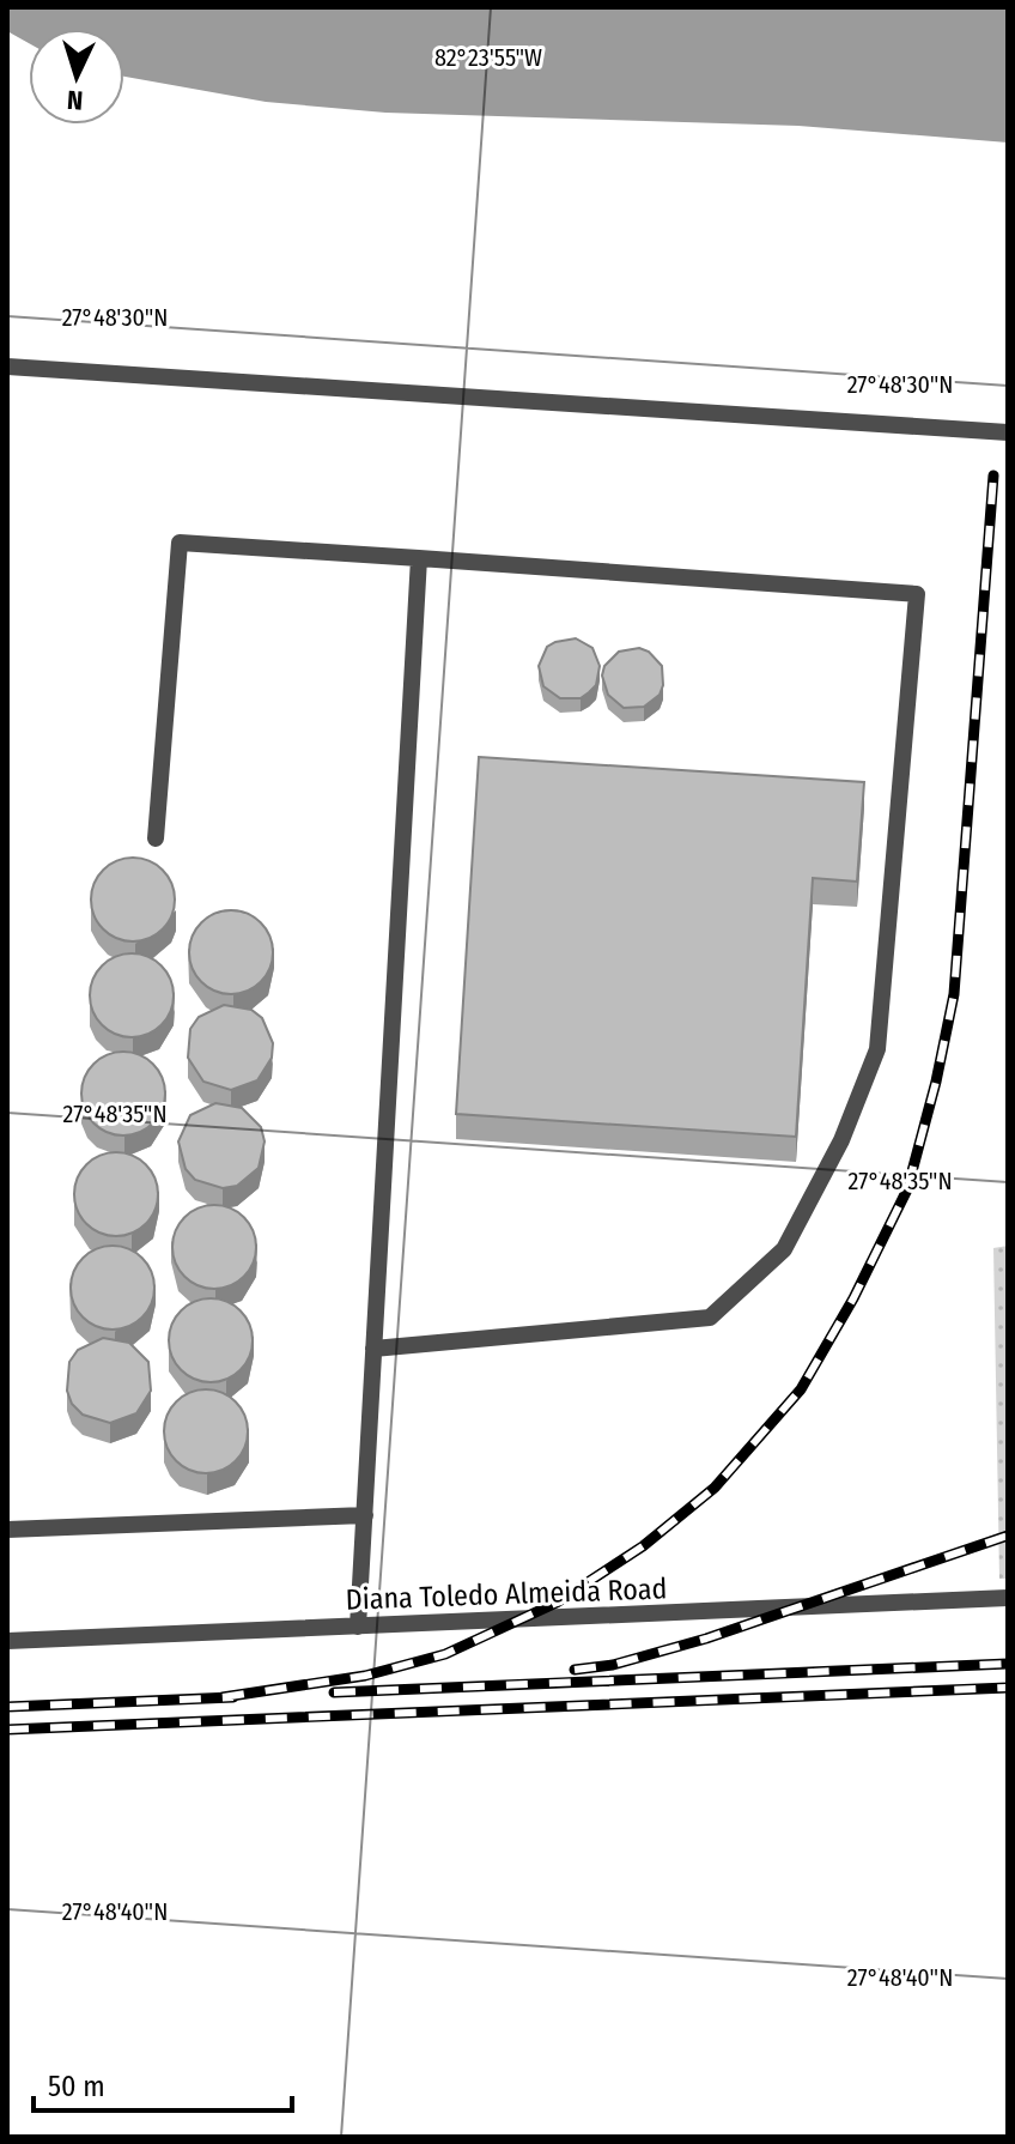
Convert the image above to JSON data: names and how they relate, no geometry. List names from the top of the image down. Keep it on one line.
{"streets":{"street":["Diana Toledo Almeida Road"]},"scale_bar":"50 m","north":"bottom","coordinates":["82°23'55\"W","27°48'30\"N","27°48'35\"N","27°48'40\"N"]}
